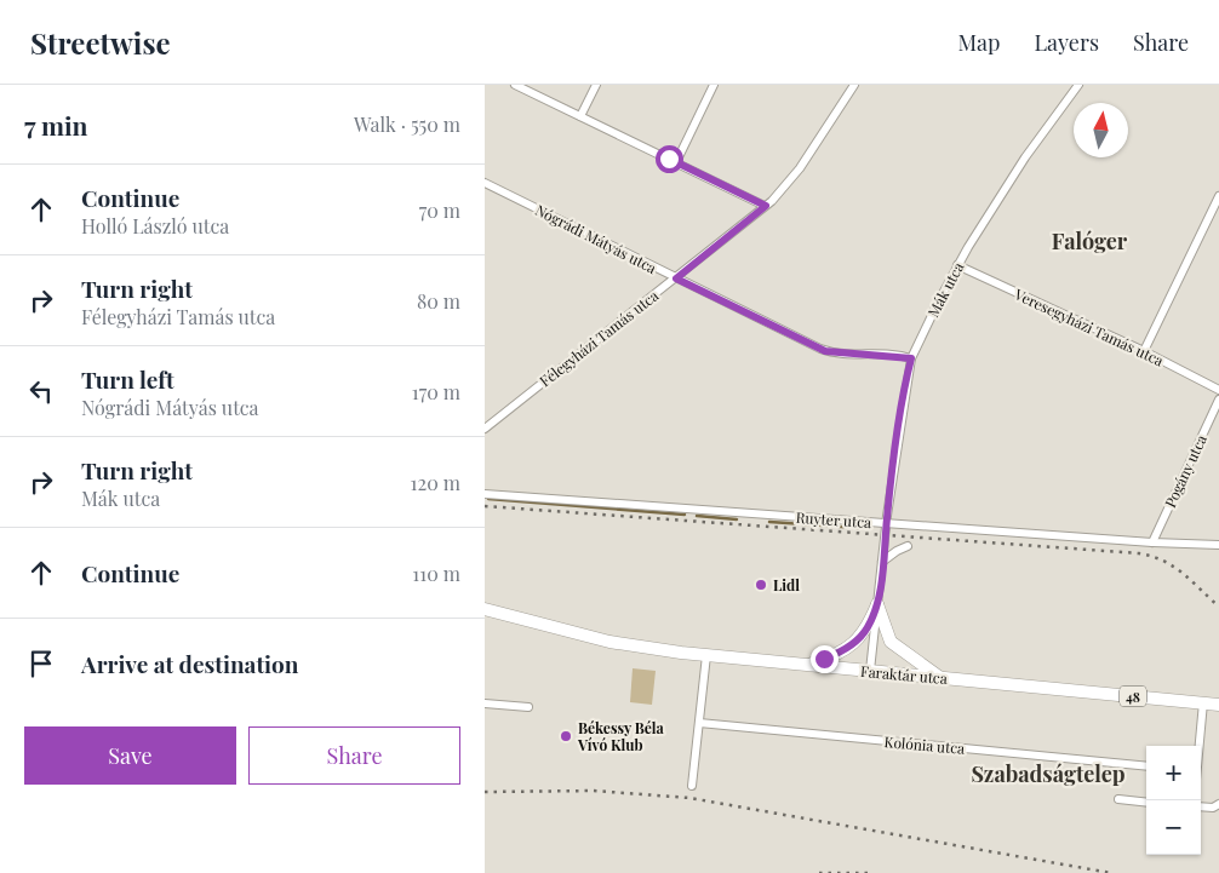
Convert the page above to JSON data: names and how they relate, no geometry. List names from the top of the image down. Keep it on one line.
{"streets":{"main road":["Faraktár utca","48"],"street":["Nógrádi Mátyás utca","Mák utca","Veresegyházi Tamás utca","Félegyházi Tamás utca","Pogány utca","Ruyter utca","Kolónia utca"]},"crossings":[["Nógrádi Mátyás utca","Mák utca"],["Nógrádi Mátyás utca","Félegyházi Tamás utca"],["Mák utca","Veresegyházi Tamás utca"],["Mák utca","Ruyter utca"],["Mák utca","Faraktár utca"],["Pogány utca","Ruyter utca"]],"districts":["Falóger","Szabadságtelep"],"places":["Lidl","Békessy Béla Vívó Klub"],"north":"top","page":{"header":"Streetwise","nav":["Map","Layers","Share"],"heading":["7 min","Walk · 550 m"],"list":[["Continue","Holló László utca","70 m"],["Turn right","Félegyházi Tamás utca","80 m"],["Turn left","Nógrádi Mátyás utca","170 m"],["Turn right","Mák utca","120 m"],["Continue","110 m"],"Arrive at destination"],"buttons":["Save","Share"],"map_buttons":["+","−"]}}
